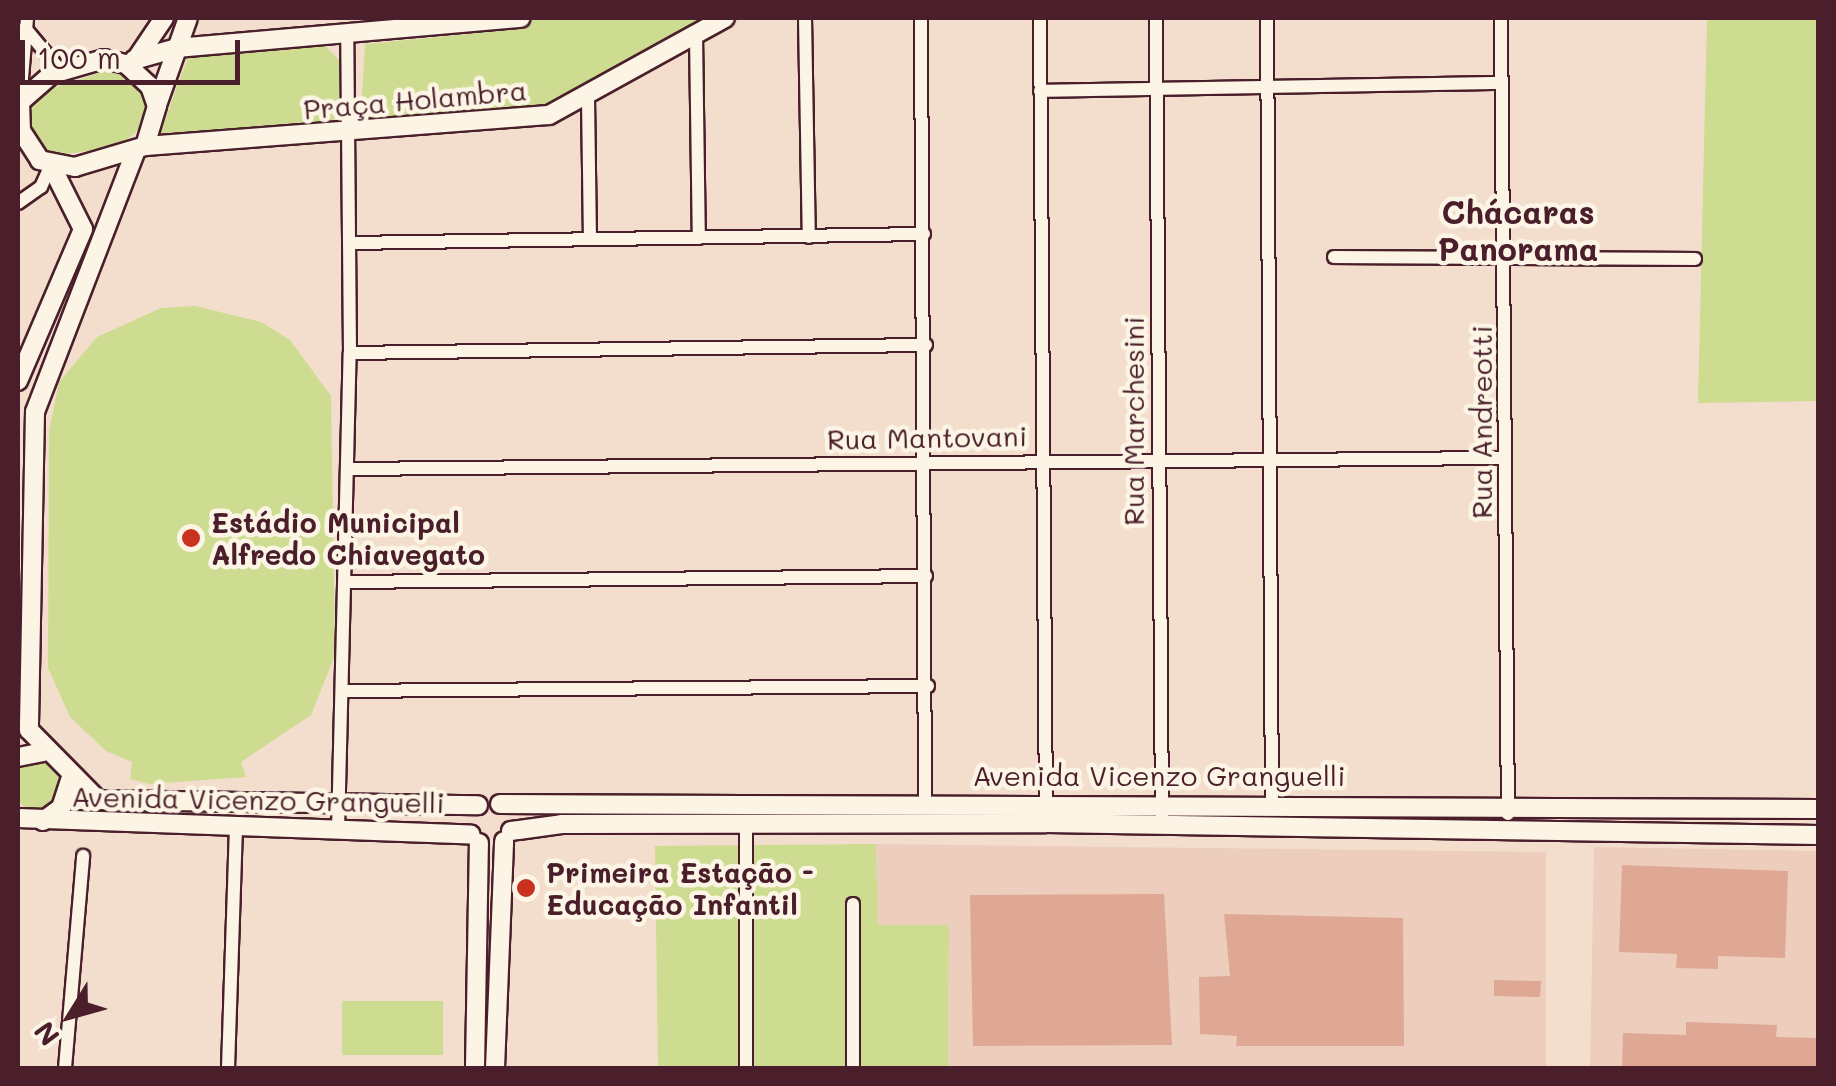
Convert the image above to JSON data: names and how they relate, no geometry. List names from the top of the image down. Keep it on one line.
{"streets":{"street":["Praça Holambra","Rua Marchesini","Rua Andreotti","Rua Mantovani","Avenida Vicenzo Granguelli"]},"crossings":[["Rua Marchesini","Rua Mantovani"],["Rua Marchesini","Avenida Vicenzo Granguelli"],["Rua Andreotti","Rua Mantovani"],["Rua Andreotti","Avenida Vicenzo Granguelli"]],"districts":["Chácaras Panorama"],"places":["Estádio Municipal Alfredo Chiavegato","Primeira Estação - Educação Infantil"],"scale_bar":"100 m","north":"bottom left"}
